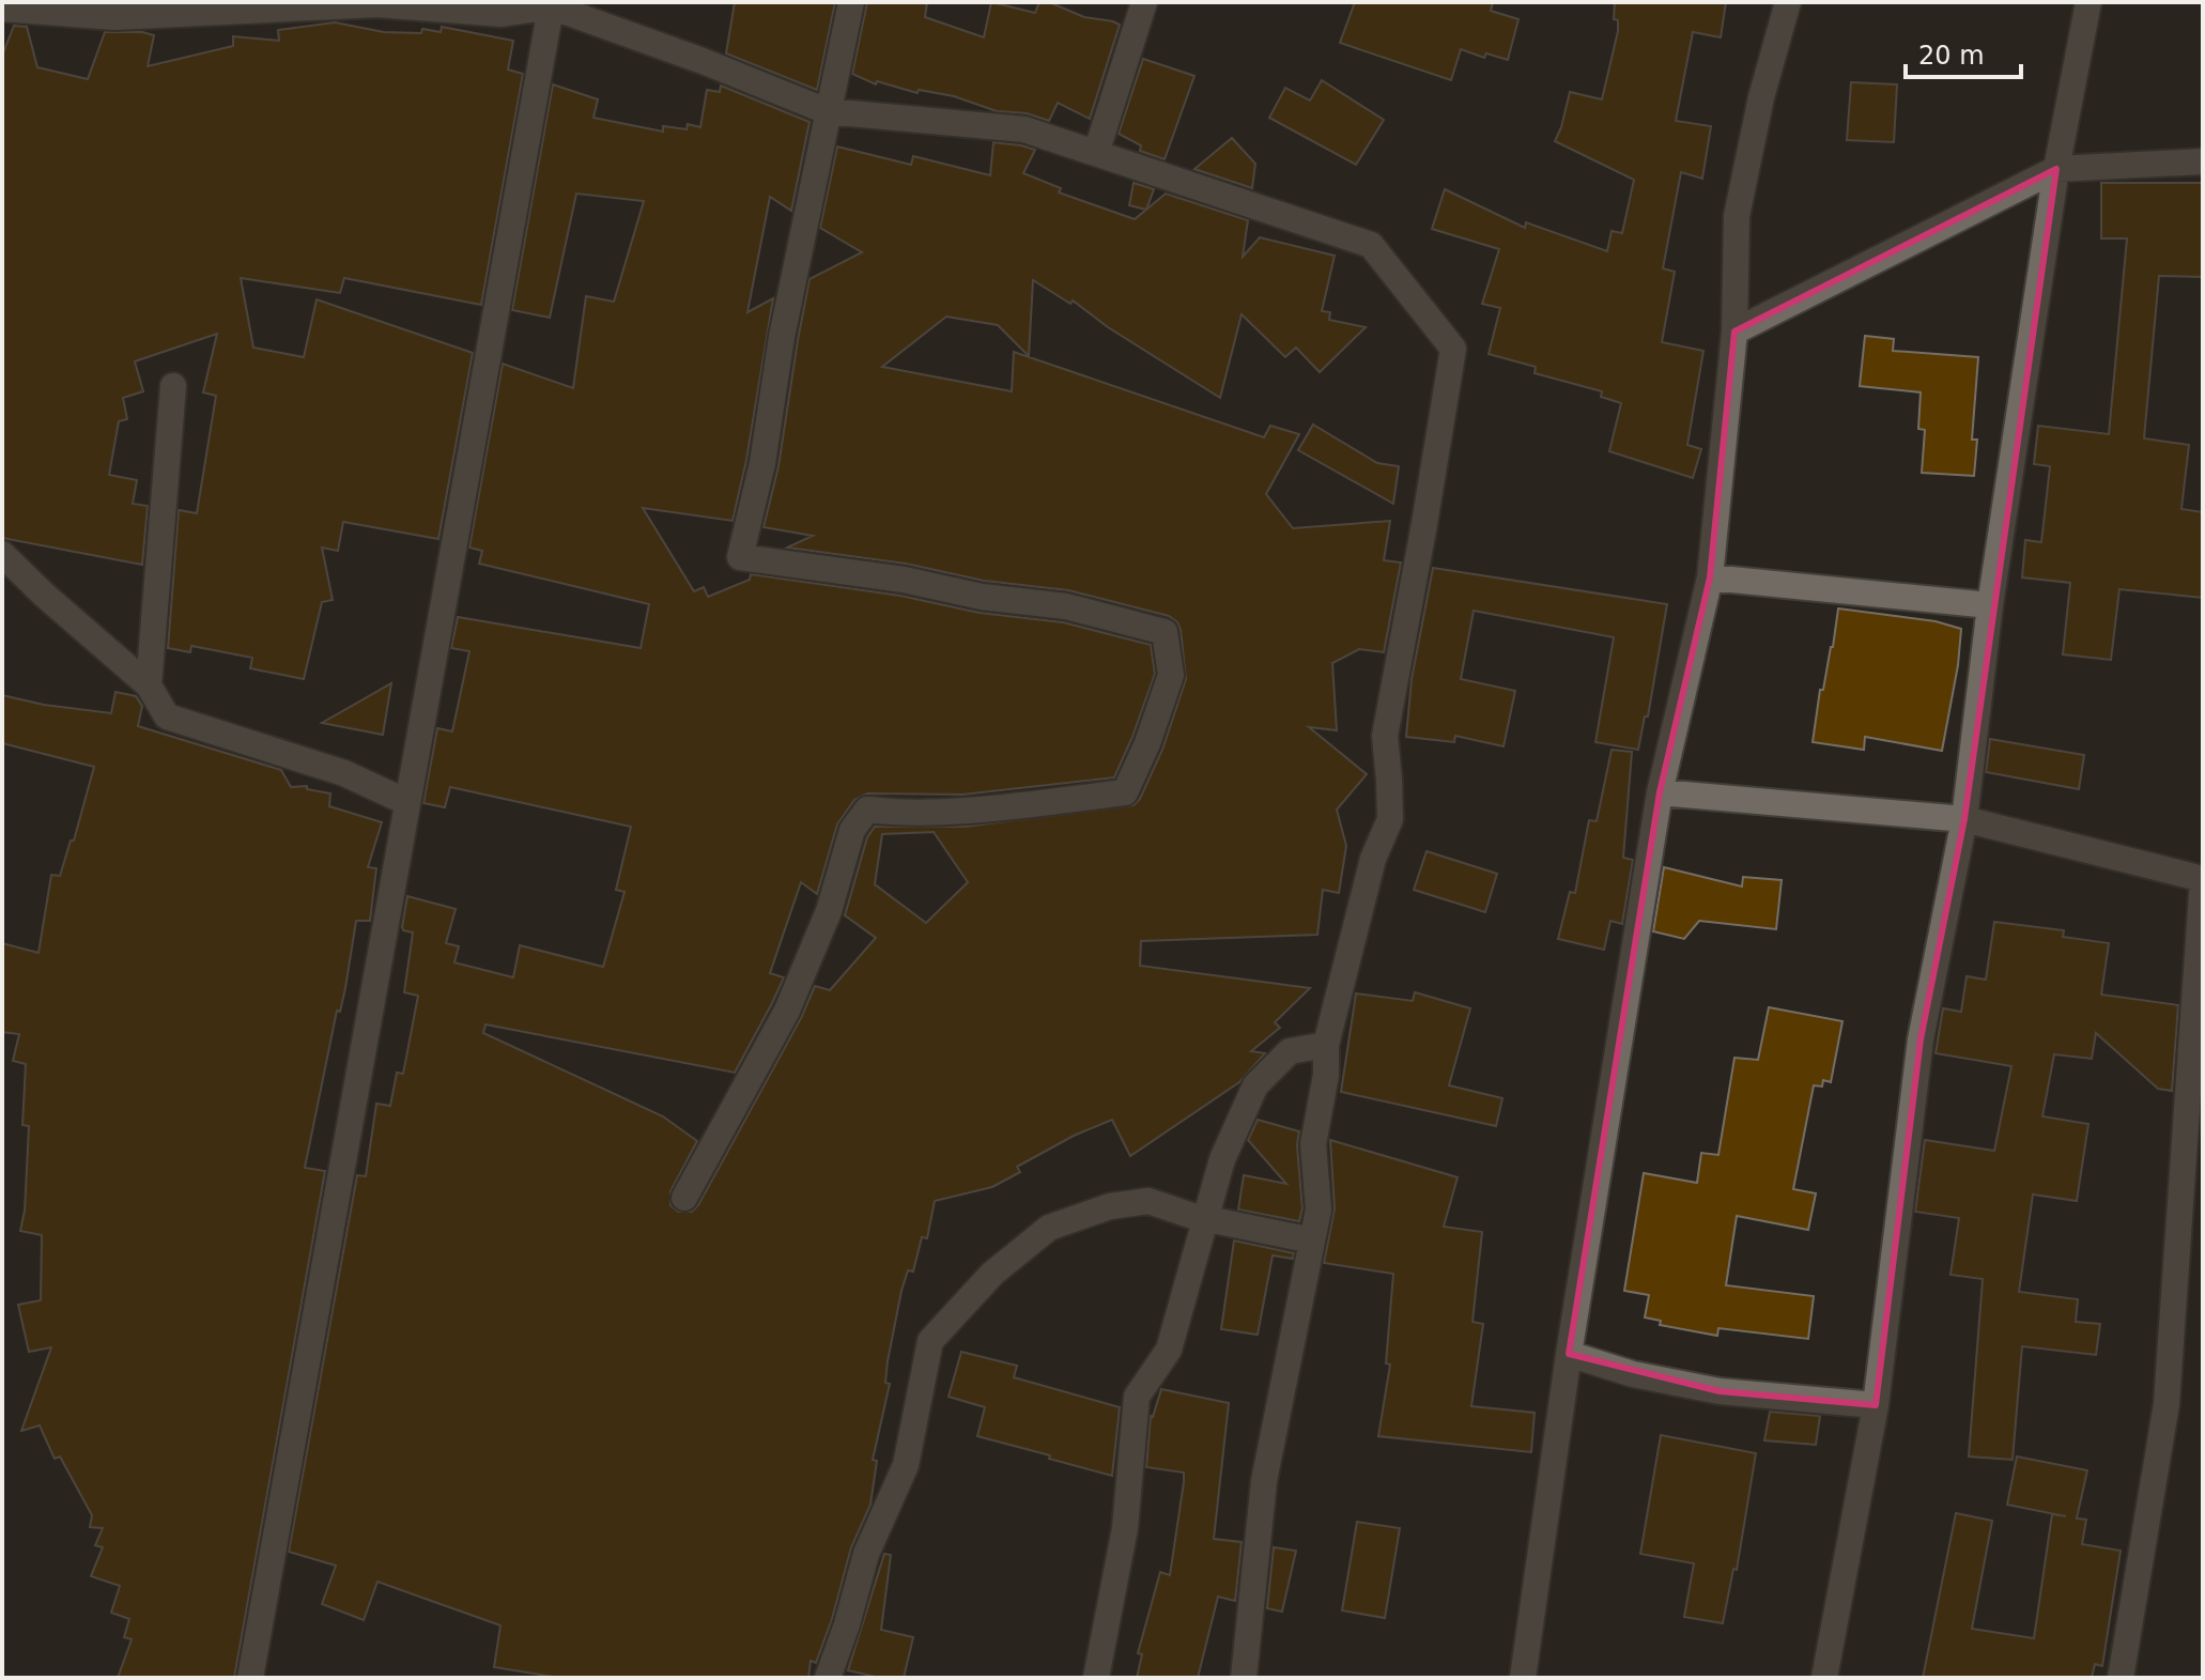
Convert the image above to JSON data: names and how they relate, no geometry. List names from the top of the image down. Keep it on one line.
{"scale_bar":"20 m"}
